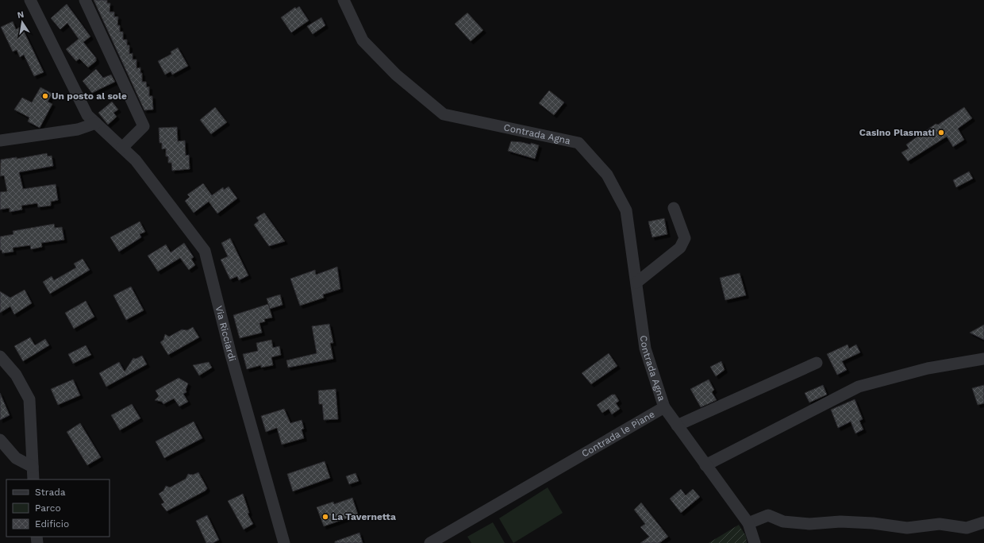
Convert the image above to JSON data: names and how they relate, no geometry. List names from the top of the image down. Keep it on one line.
{"streets":{"street":["Contrada Agna","Via Ricciardi","Contrada le Piane"]},"crossings":[["Contrada Agna","Contrada le Piane"]],"places":["Un posto al sole","Casino Plasmati","La Tavernetta"],"legend":["Strada","Parco","Edificio"],"north":"top"}
